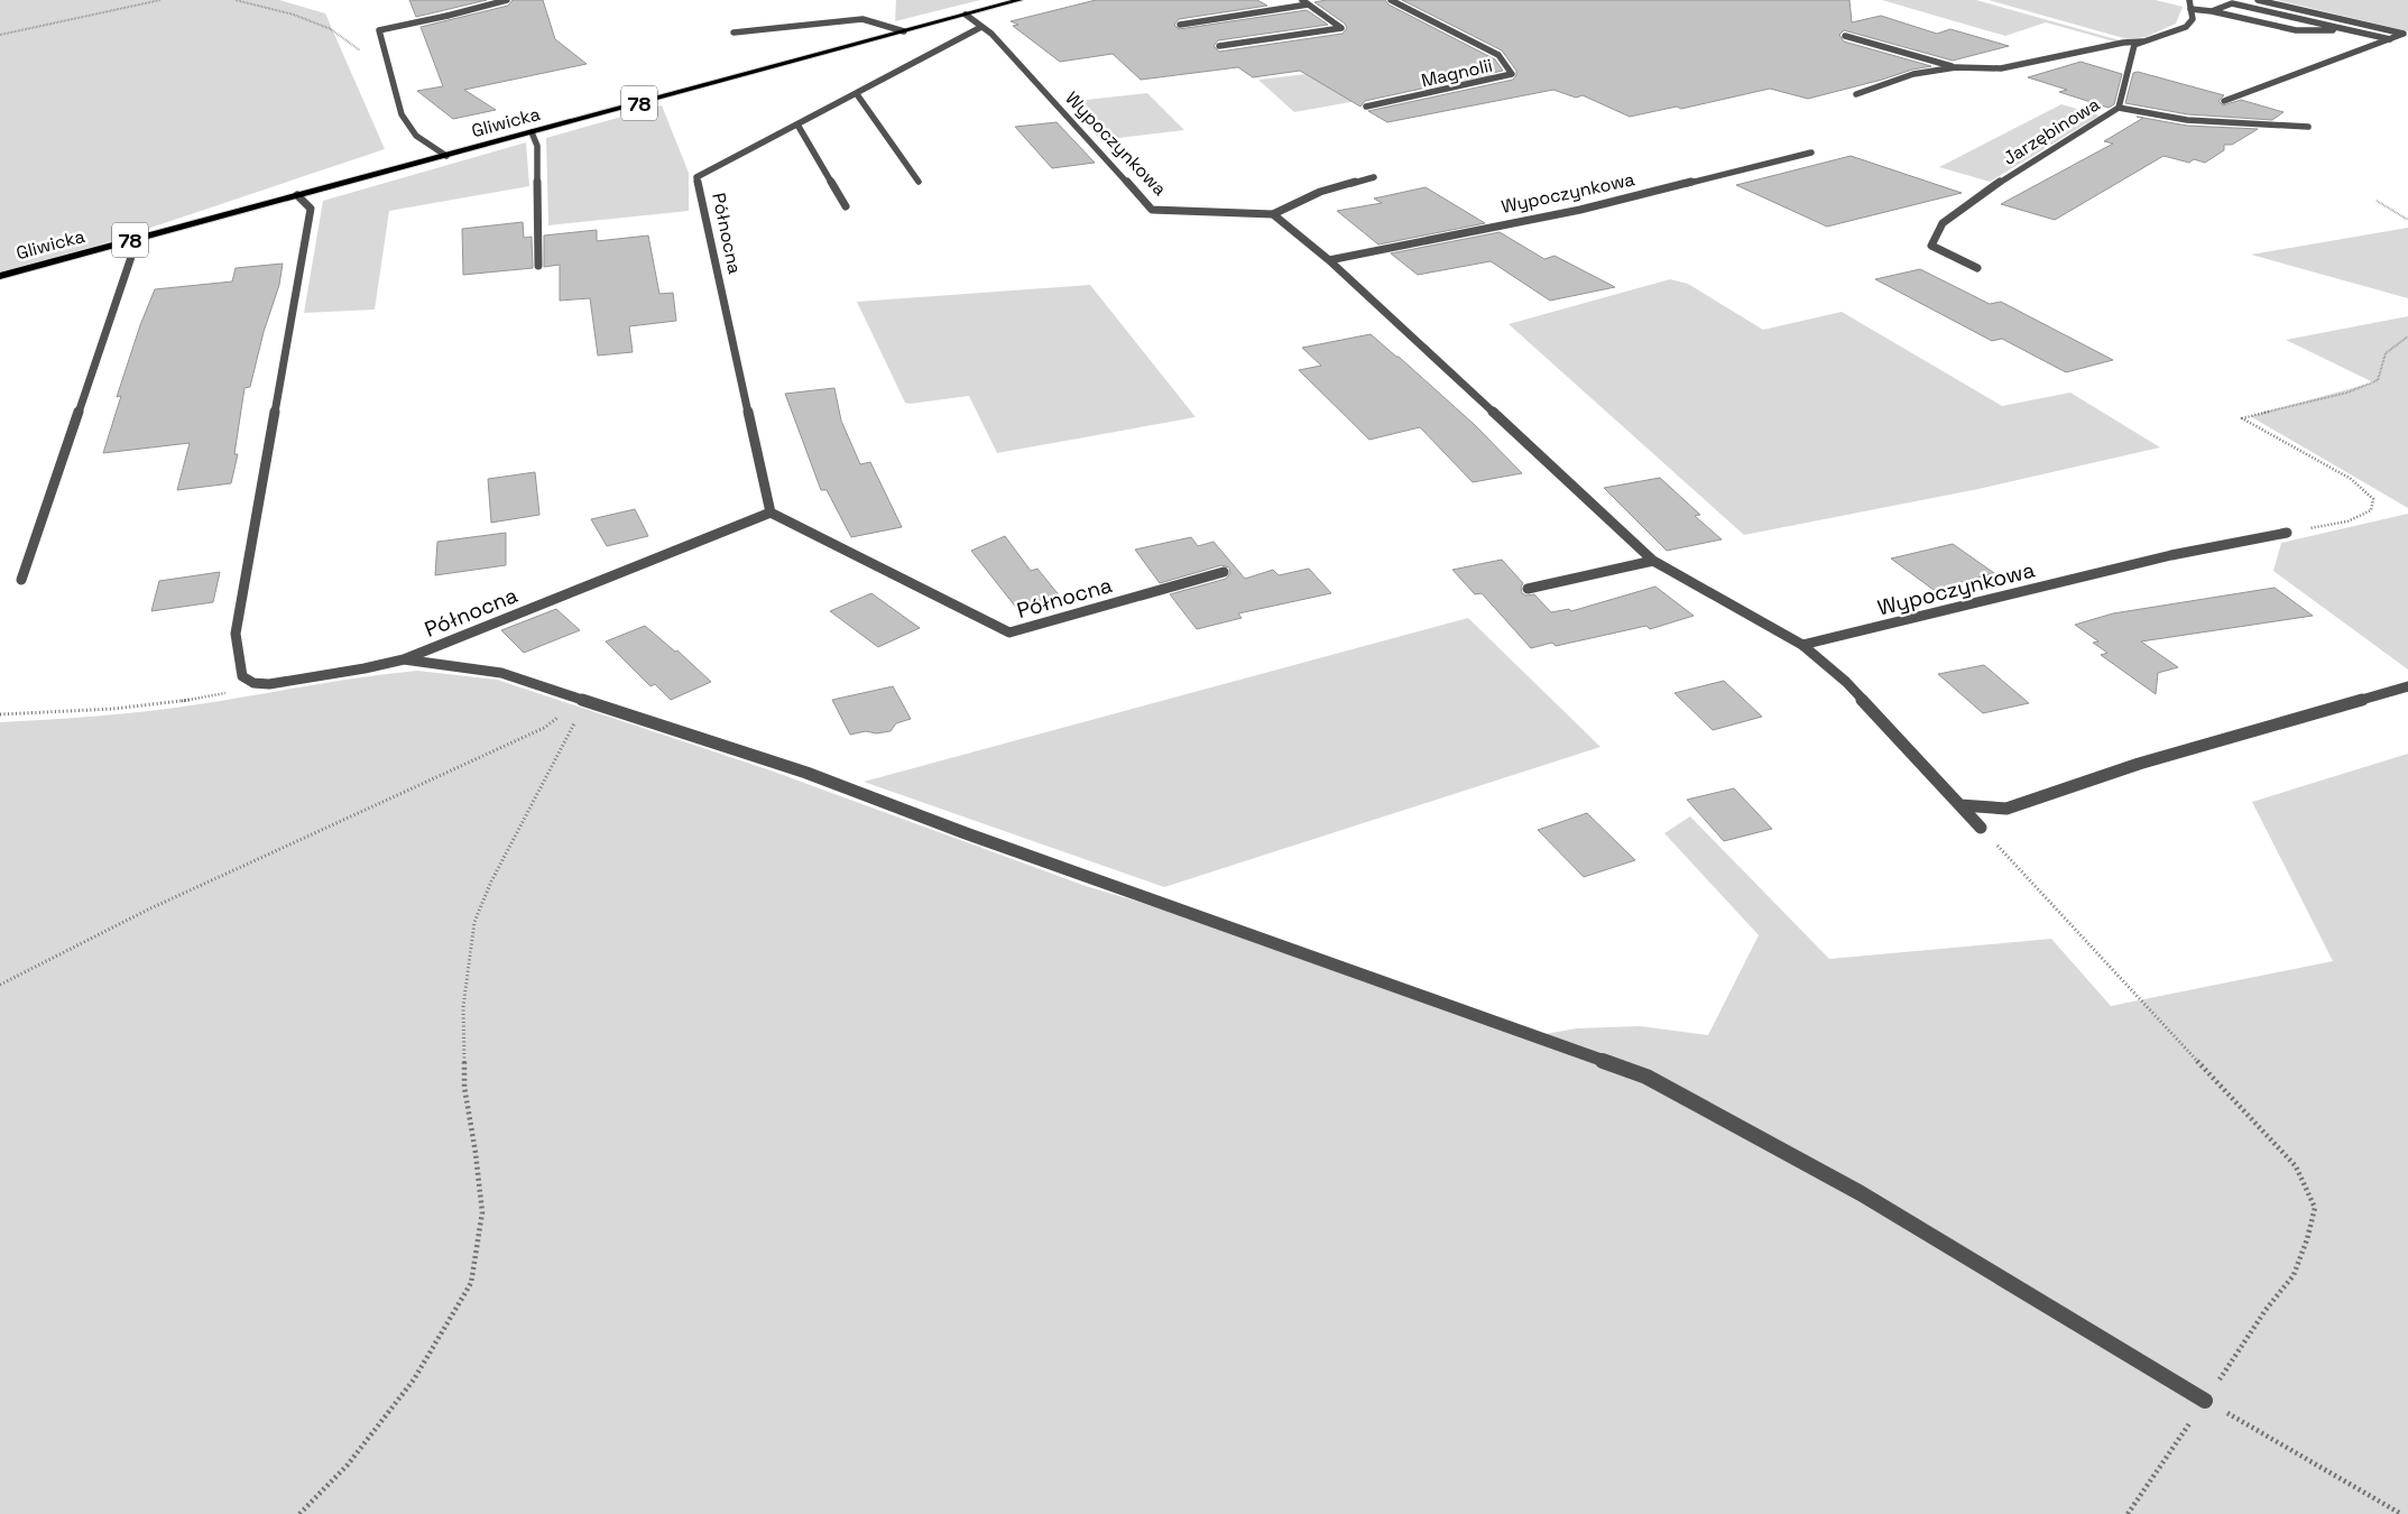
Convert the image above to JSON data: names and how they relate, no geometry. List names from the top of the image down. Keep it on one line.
{"streets":{"main road":["78","Gliwicka"],"street":["Magnolii","Jarzębinowa","Wypoczynkowa","Północna"]},"crossings":[["Gliwicka","Wypoczynkowa"],["Wypoczynkowa","Północna"]]}
